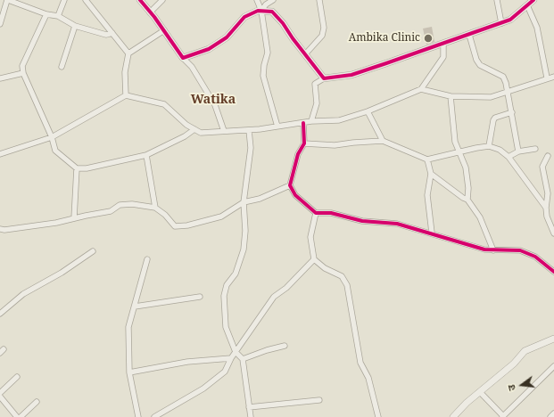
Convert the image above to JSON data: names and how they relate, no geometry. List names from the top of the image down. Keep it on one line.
{"districts":["Watika"],"places":["Ambika Clinic"],"north":"left"}
